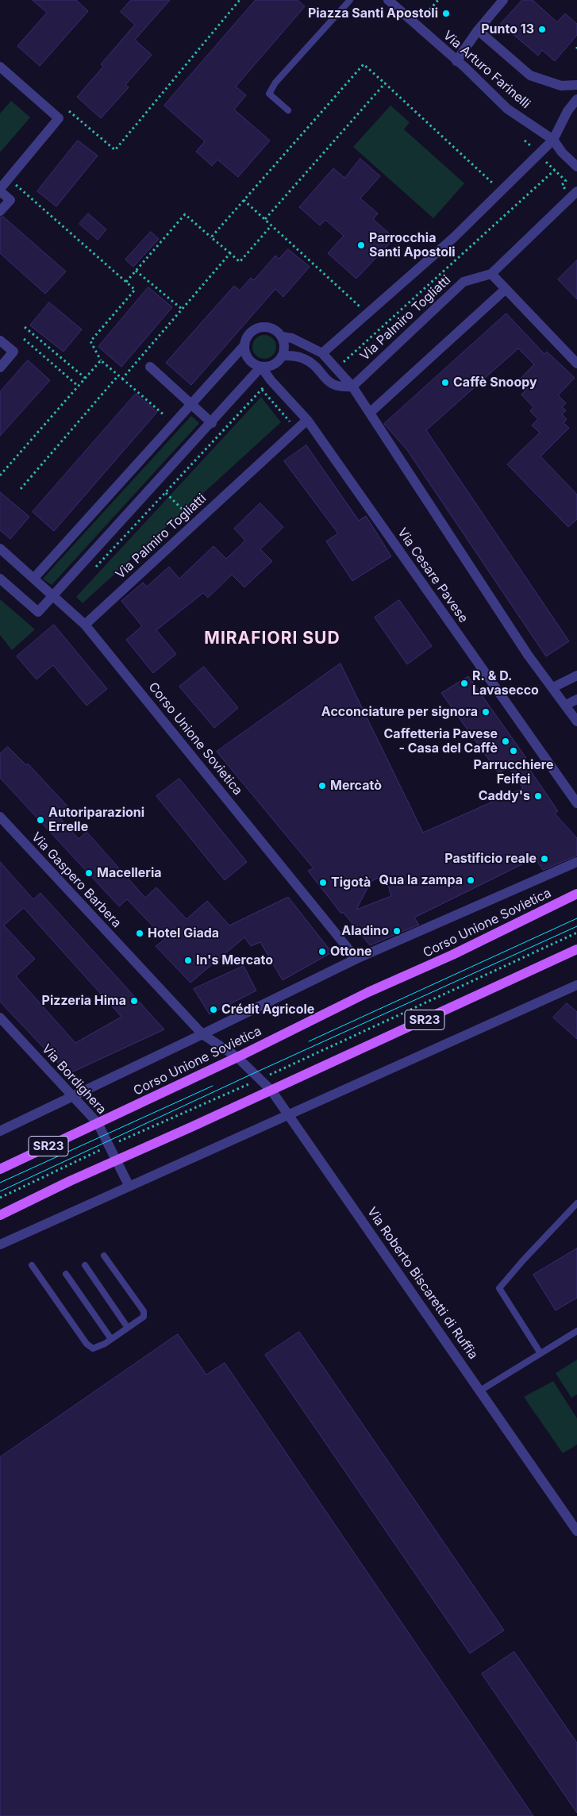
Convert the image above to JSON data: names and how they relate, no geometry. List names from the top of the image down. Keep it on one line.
{"streets":{"main road":["Corso Unione Sovietica","SR23"],"street":["Via Arturo Farinelli","Via Palmiro Togliatti","Via Cesare Pavese","Via Gaspero Barbera","Via Bordighera","Via Roberto Biscaretti di Ruffia"]},"crossings":[["Via Palmiro Togliatti","Via Cesare Pavese"],["Via Palmiro Togliatti","Corso Unione Sovietica"],["Corso Unione Sovietica","Via Gaspero Barbera"],["Corso Unione Sovietica","Via Bordighera"],["Corso Unione Sovietica","Via Roberto Biscaretti di Ruffia"],["Via Gaspero Barbera","Via Roberto Biscaretti di Ruffia"],["SR23","Via Bordighera"],["SR23","Via Roberto Biscaretti di Ruffia"]],"districts":["MIRAFIORI SUD"],"places":["Piazza Santi Apostoli","Punto 13","Parrocchia Santi Apostoli","Caffè Snoopy","R. & D. Lavasecco","Acconciature per signora","Caffetteria Pavese - Casa del Caffè","Parrucchiere Feifei","Mercatò","Caddy's","Autoriparazioni Errelle","Pastificio reale","Macelleria","Qua la zampa","Tigotà","Aladino","Hotel Giada","Ottone","In's Mercato","Pizzeria Hima","Crédit Agricole"]}
